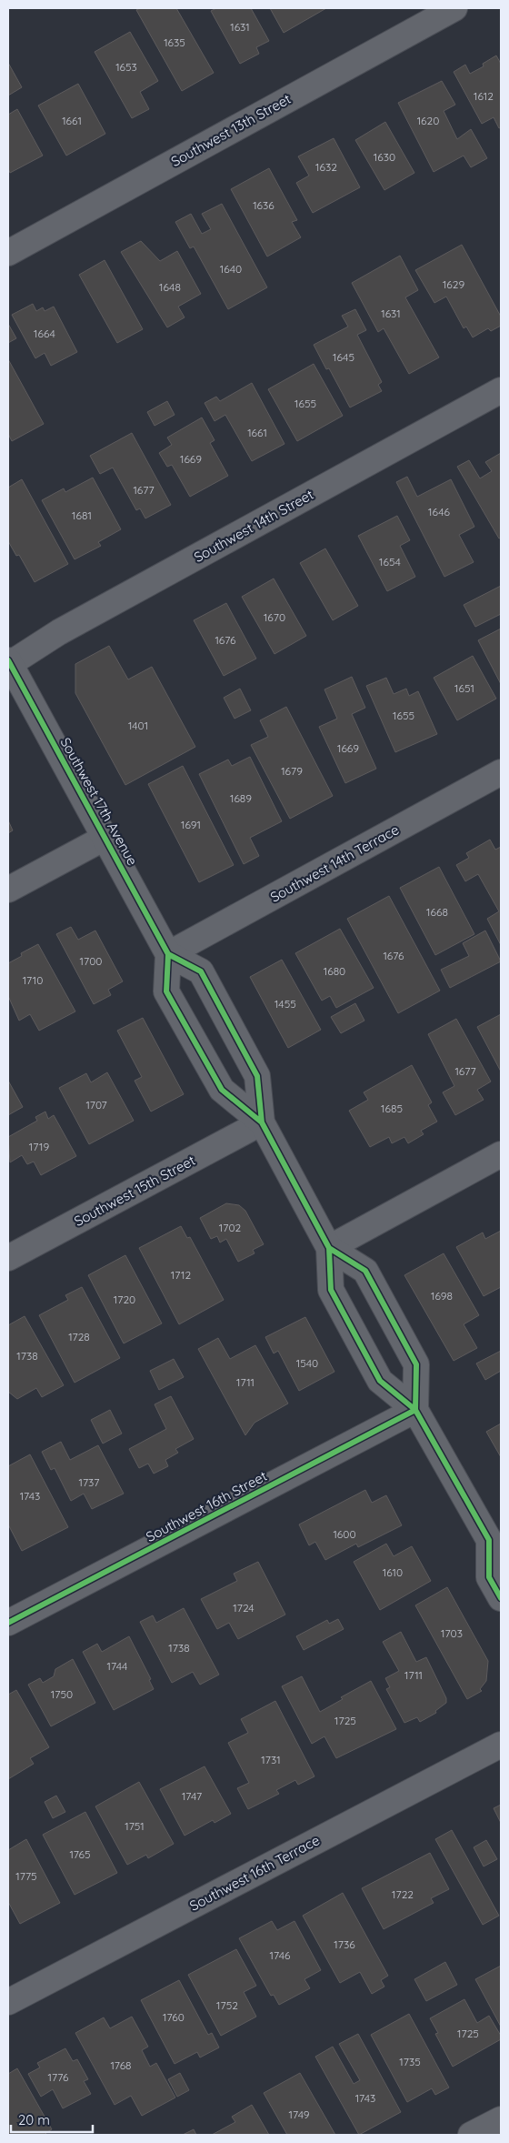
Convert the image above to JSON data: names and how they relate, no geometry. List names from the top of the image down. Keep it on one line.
{"streets":{"street":["Southwest 13th Street","Southwest 14th Street","Southwest 17th Avenue","Southwest 14th Terrace","Southwest 15th Street","Southwest 16th Street","Southwest 16th Terrace"]},"crossings":[["Southwest 14th Street","Southwest 17th Avenue"],["Southwest 17th Avenue","Southwest 14th Terrace"]],"house_numbers":["1631","1635","1653","1612","1661","1620","1630","1632","1636","1640","1629","1648","1631","1664","1645","1655","1661","1669","1677","1646","1681","1654","1670","1676","1651","1655","1401","1669","1679","1689","1691","1668","1676","1700","1680","1710","1455","1677","1707","1685","1719","1702","1712","1698","1720","1728","1738","1540","1711","1737","1743","1600","1610","1724","1703","1738","1744","1711","1750","1725","1731","1747","1751","1765","1775","1722","1736","1746","1752","1760","1725","1735","1768","1776","1743","1749"],"scale_bar":"20 m"}
